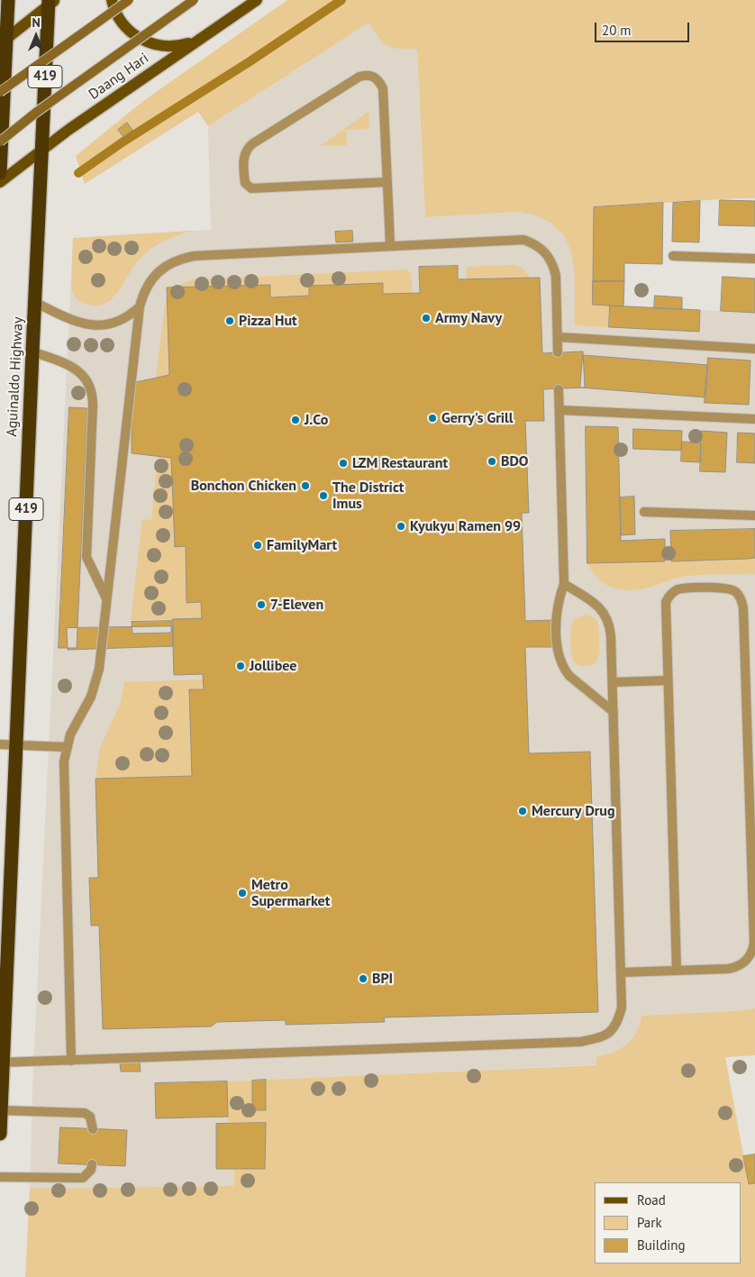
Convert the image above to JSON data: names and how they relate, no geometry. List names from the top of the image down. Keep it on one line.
{"streets":{"highway":["419","Aguinaldo Highway"],"main road":["Daang Hari"]},"crossings":[["Daang Hari","Aguinaldo Highway"]],"places":["Army Navy","Pizza Hut","Gerry's Grill","J.Co","BDO","LZM Restaurant","Bonchon Chicken","The District Imus","Kyukyu Ramen 99","FamilyMart","7-Eleven","Jollibee","Mercury Drug","Metro Supermarket","BPI"],"legend":["Road","Park","Building"],"scale_bar":"20 m","north":"top"}
